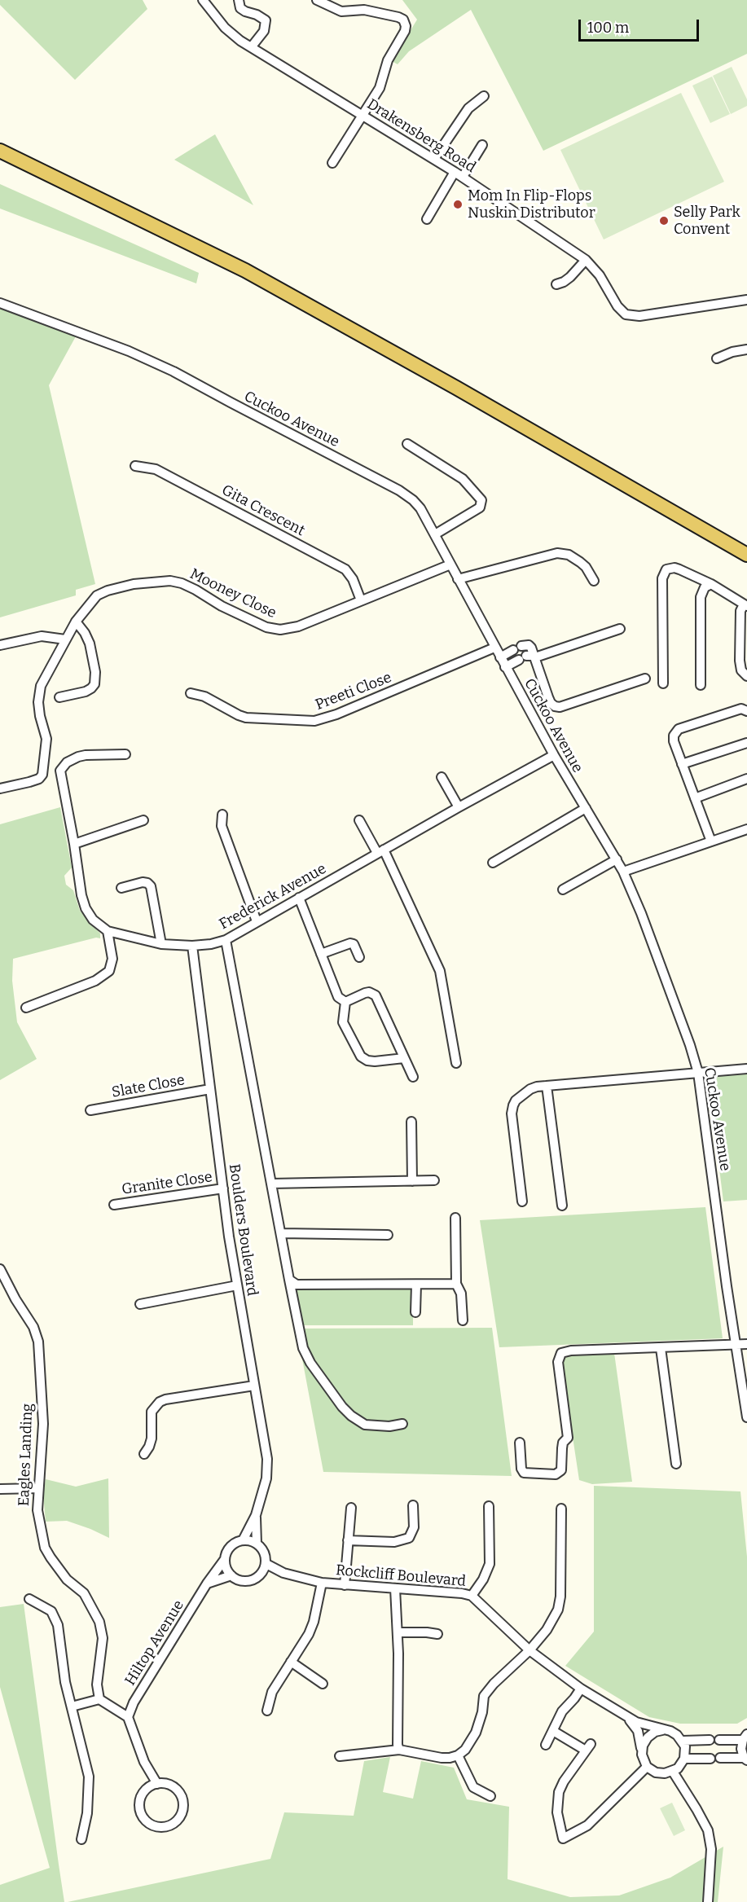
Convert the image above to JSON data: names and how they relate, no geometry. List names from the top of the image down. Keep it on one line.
{"streets":{"street":["Drakensberg Road","Cuckoo Avenue","Gita Crescent","Mooney Close","Preeti Close","Frederick Avenue","Slate Close","Granite Close","Boulders Boulevard","Eagles Landing","Rockcliff Boulevard","Hiltop Avenue"]},"crossings":[["Cuckoo Avenue","Mooney Close"],["Cuckoo Avenue","Preeti Close"],["Cuckoo Avenue","Frederick Avenue"],["Gita Crescent","Mooney Close"],["Frederick Avenue","Boulders Boulevard"],["Slate Close","Boulders Boulevard"],["Granite Close","Boulders Boulevard"],["Boulders Boulevard","Rockcliff Boulevard"],["Boulders Boulevard","Hiltop Avenue"],["Rockcliff Boulevard","Hiltop Avenue"]],"places":["Mom In Flip-Flops Nuskin Distributor","Selly Park Convent"],"scale_bar":"100 m"}
